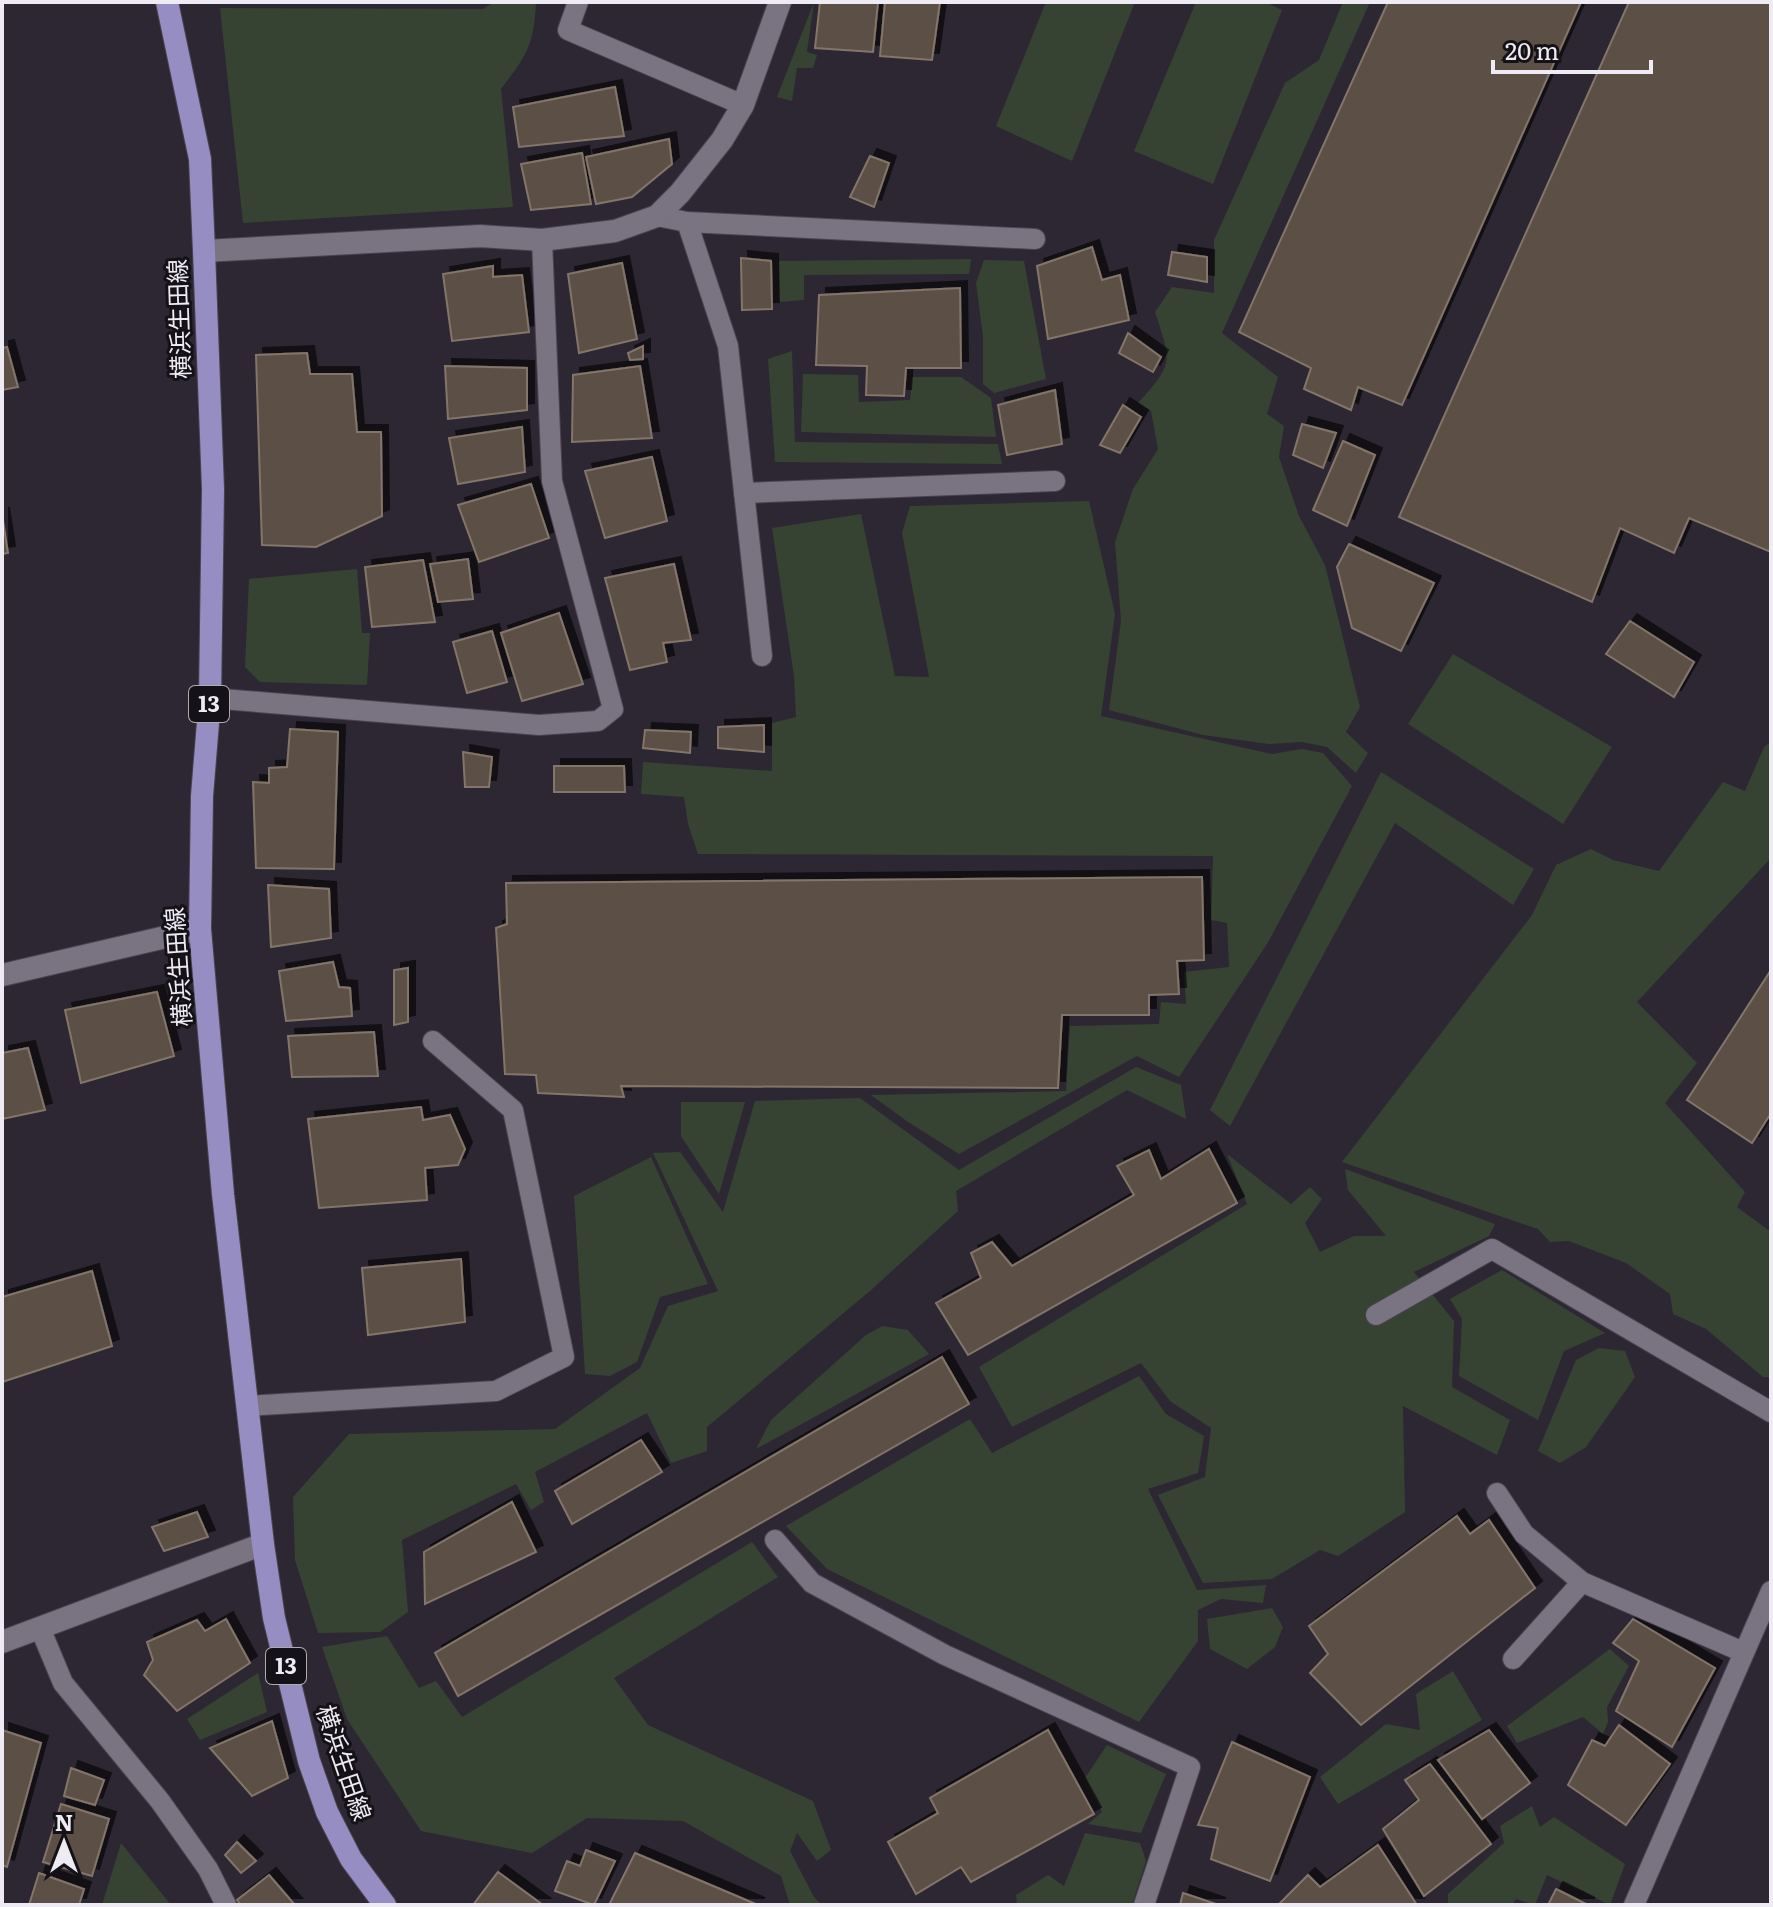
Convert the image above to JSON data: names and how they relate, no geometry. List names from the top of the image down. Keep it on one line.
{"streets":{"main road":["横浜生田線","13"]},"scale_bar":"20 m","north":"top"}
